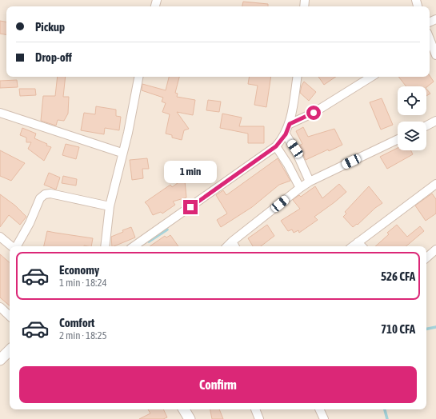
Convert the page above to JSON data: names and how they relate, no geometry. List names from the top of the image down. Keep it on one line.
{"page":{"banner":["Pickup","Drop-off"],"bubble":"1 min","list":[{"name":"Economy","note":"1 min · 18:24","value":"526 CFA"},{"name":"Comfort","note":"2 min · 18:25","value":"710 CFA"}],"buttons":"Confirm"}}
